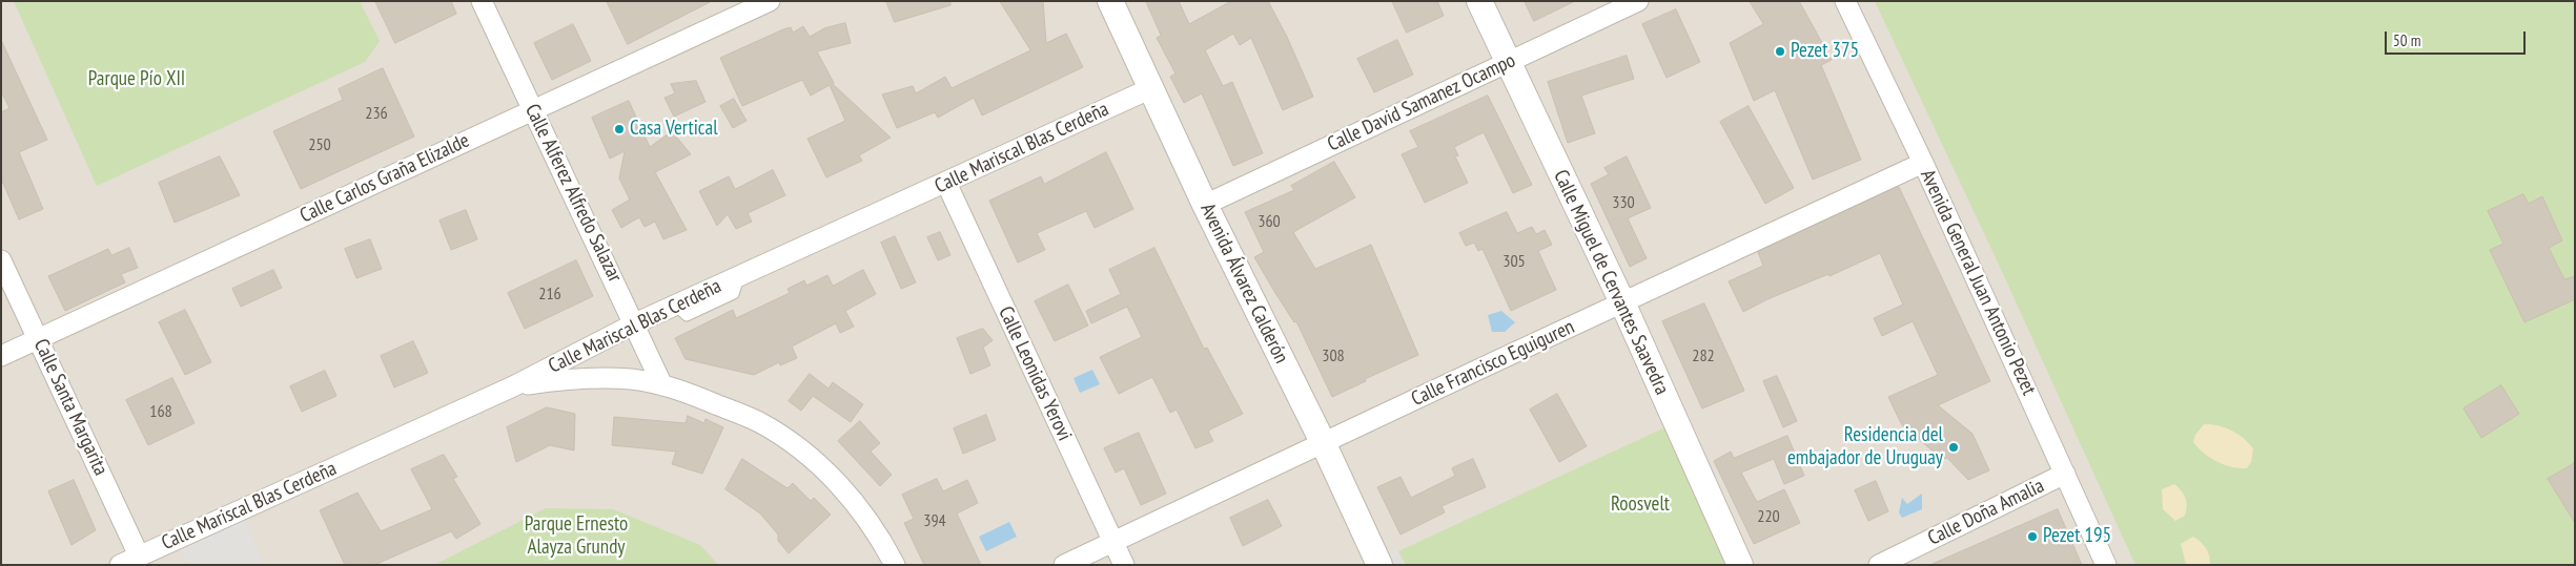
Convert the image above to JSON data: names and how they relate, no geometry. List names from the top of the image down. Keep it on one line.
{"streets":{"street":["Calle David Samanez Ocampo","Calle Mariscal Blas Cerdeña","Calle Carlos Graña Elizalde","Calle Alferez Alfredo Salazar","Calle Miguel de Cervantes Saavedra","Avenida General Juan Antonio Pezet","Avenida Álvarez Calderón","Calle Francisco Eguiguren","Calle Leonidas Yerovi","Calle Santa Margarita","Calle Doña Amalia"]},"crossings":[["Calle David Samanez Ocampo","Calle Miguel de Cervantes Saavedra"],["Calle David Samanez Ocampo","Avenida Álvarez Calderón"],["Calle Mariscal Blas Cerdeña","Calle Alferez Alfredo Salazar"],["Calle Mariscal Blas Cerdeña","Avenida Álvarez Calderón"],["Calle Mariscal Blas Cerdeña","Calle Leonidas Yerovi"],["Calle Mariscal Blas Cerdeña","Calle Santa Margarita"],["Calle Carlos Graña Elizalde","Calle Alferez Alfredo Salazar"],["Calle Carlos Graña Elizalde","Calle Santa Margarita"],["Calle Miguel de Cervantes Saavedra","Calle Francisco Eguiguren"],["Avenida General Juan Antonio Pezet","Calle Francisco Eguiguren"],["Avenida General Juan Antonio Pezet","Calle Doña Amalia"],["Avenida Álvarez Calderón","Calle Francisco Eguiguren"],["Calle Francisco Eguiguren","Calle Leonidas Yerovi"]],"parks":["Parque Pío XII","Roosvelt","Parque Ernesto Alayza Grundy"],"places":["Pezet 375","Casa Vertical","Residencia del embajador de Uruguay","Pezet 195"],"house_numbers":["236","250","330","360","305","216","308","282","168","220","394"],"scale_bar":"50 m"}
